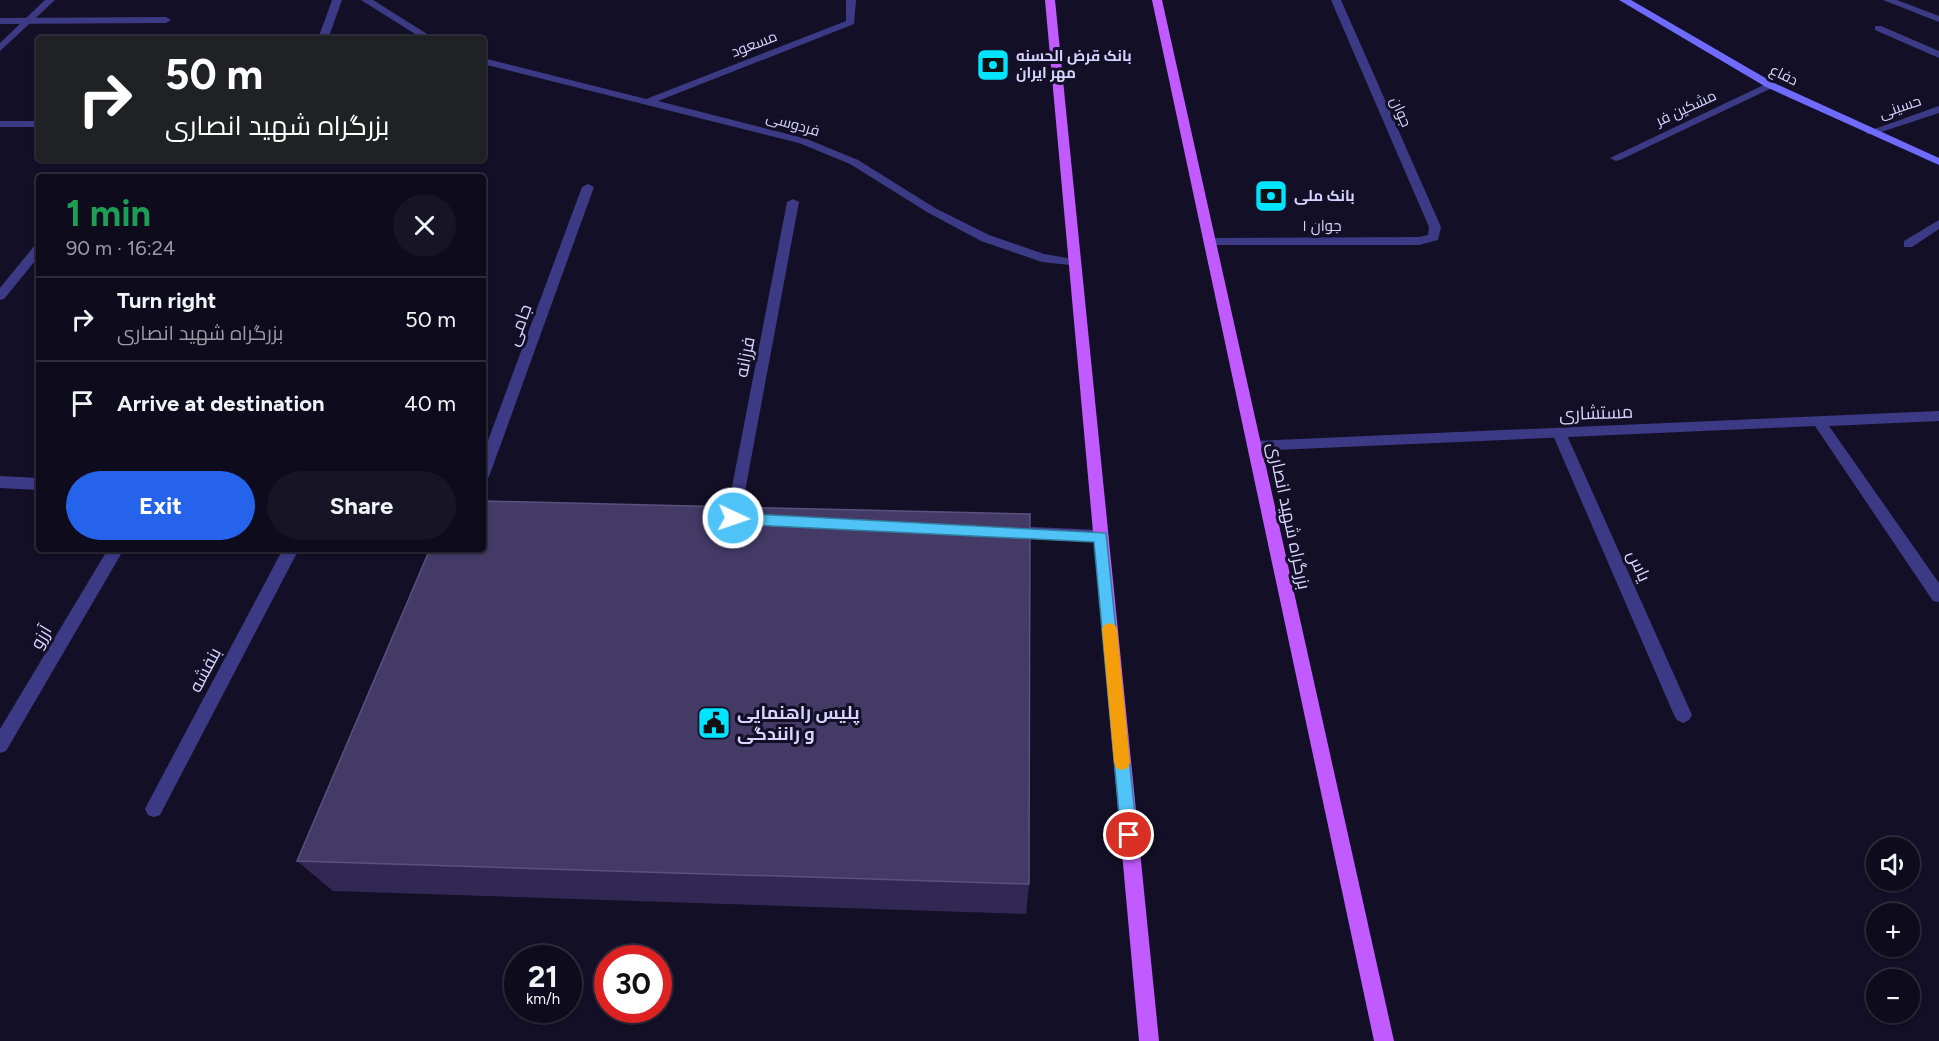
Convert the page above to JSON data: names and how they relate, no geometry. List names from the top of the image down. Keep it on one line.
{"streets":{"main road":["دفاع","بزرگراه شهید انصاری"],"street":["مسعود","حسینی","مشکین فر","جوان","فردوسی","جوان ۱","جامی","فرزانه","مستشاری","یاس","آرزو","بنفشه"]},"crossings":[["مسعود","فردوسی"],["دفاع","حسینی"],["دفاع","مشکین فر"],["جوان","جوان ۱"],["جوان ۱","بزرگراه شهید انصاری"],["مستشاری","بزرگراه شهید انصاری"],["مستشاری","یاس"]],"places":{"bank":["بانک قرض الحسنه مهر ایران","بانک ملی"],"public building":["پلیس راهنمایی و رانندگی"]},"page":{"turn":["50 m","بزرگراه شهید انصاری"],"heading":["1 min","90 m · 16:24"],"list":[{"name":"Turn right","note":"بزرگراه شهید انصاری","value":"50 m"},{"name":"Arrive at destination","value":"40 m"}],"buttons":["Exit","Share"],"map_buttons":["+","−"],"speed":"21 km/h","limit":"30"}}
